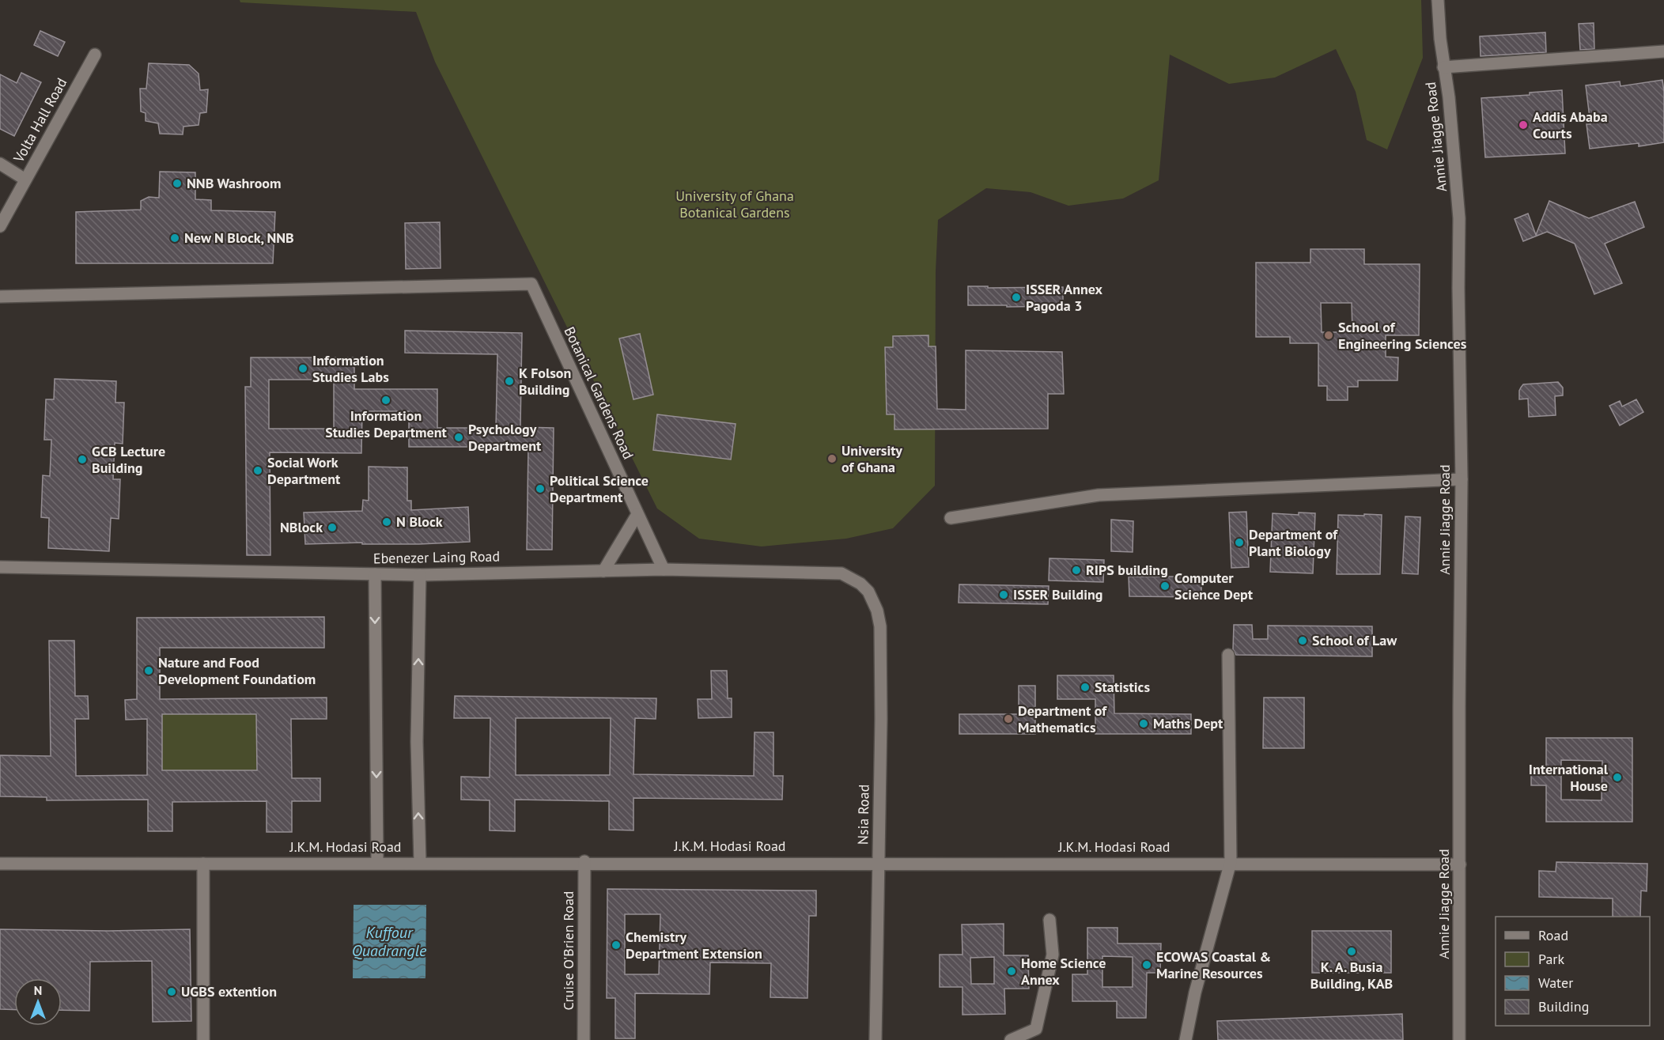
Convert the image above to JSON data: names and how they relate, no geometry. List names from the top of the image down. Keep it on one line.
{"streets":{"street":["Volta Hall Road","Annie Jiagge Road","Botanical Gardens Road","Ebenezer Laing Road","Nsia Road","J.K.M. Hodasi Road","Cruise O'Brien Road"]},"crossings":[["Annie Jiagge Road","J.K.M. Hodasi Road"],["Botanical Gardens Road","Ebenezer Laing Road"],["Ebenezer Laing Road","Nsia Road"],["Nsia Road","J.K.M. Hodasi Road"],["J.K.M. Hodasi Road","Cruise O'Brien Road"]],"water":["Kuffour Quadrangle"],"parks":["University of Ghana Botanical Gardens"],"places":["Addis Ababa Courts","NNB Washroom","New N Block, NNB","ISSER Annex Pagoda 3","School of Engineering Sciences","Information Studies Labs","K Folson Building","Information Studies Department","Psychology Department","University of Ghana","GCB Lecture Building","Social Work Department","Political Science Department","N Block","NBlock","Department of Plant Biology","RIPS building","Computer Science Dept","ISSER Building","School of Law","Nature and Food Development Foundatiom","Statistics","Department of Mathematics","Maths Dept","International House","Chemistry Department Extension","K. A. Busia Building, KAB","ECOWAS Coastal & Marine Resources","Home Science Annex","UGBS extention"],"legend":["Road","Park","Water","Building"],"north":"top"}
